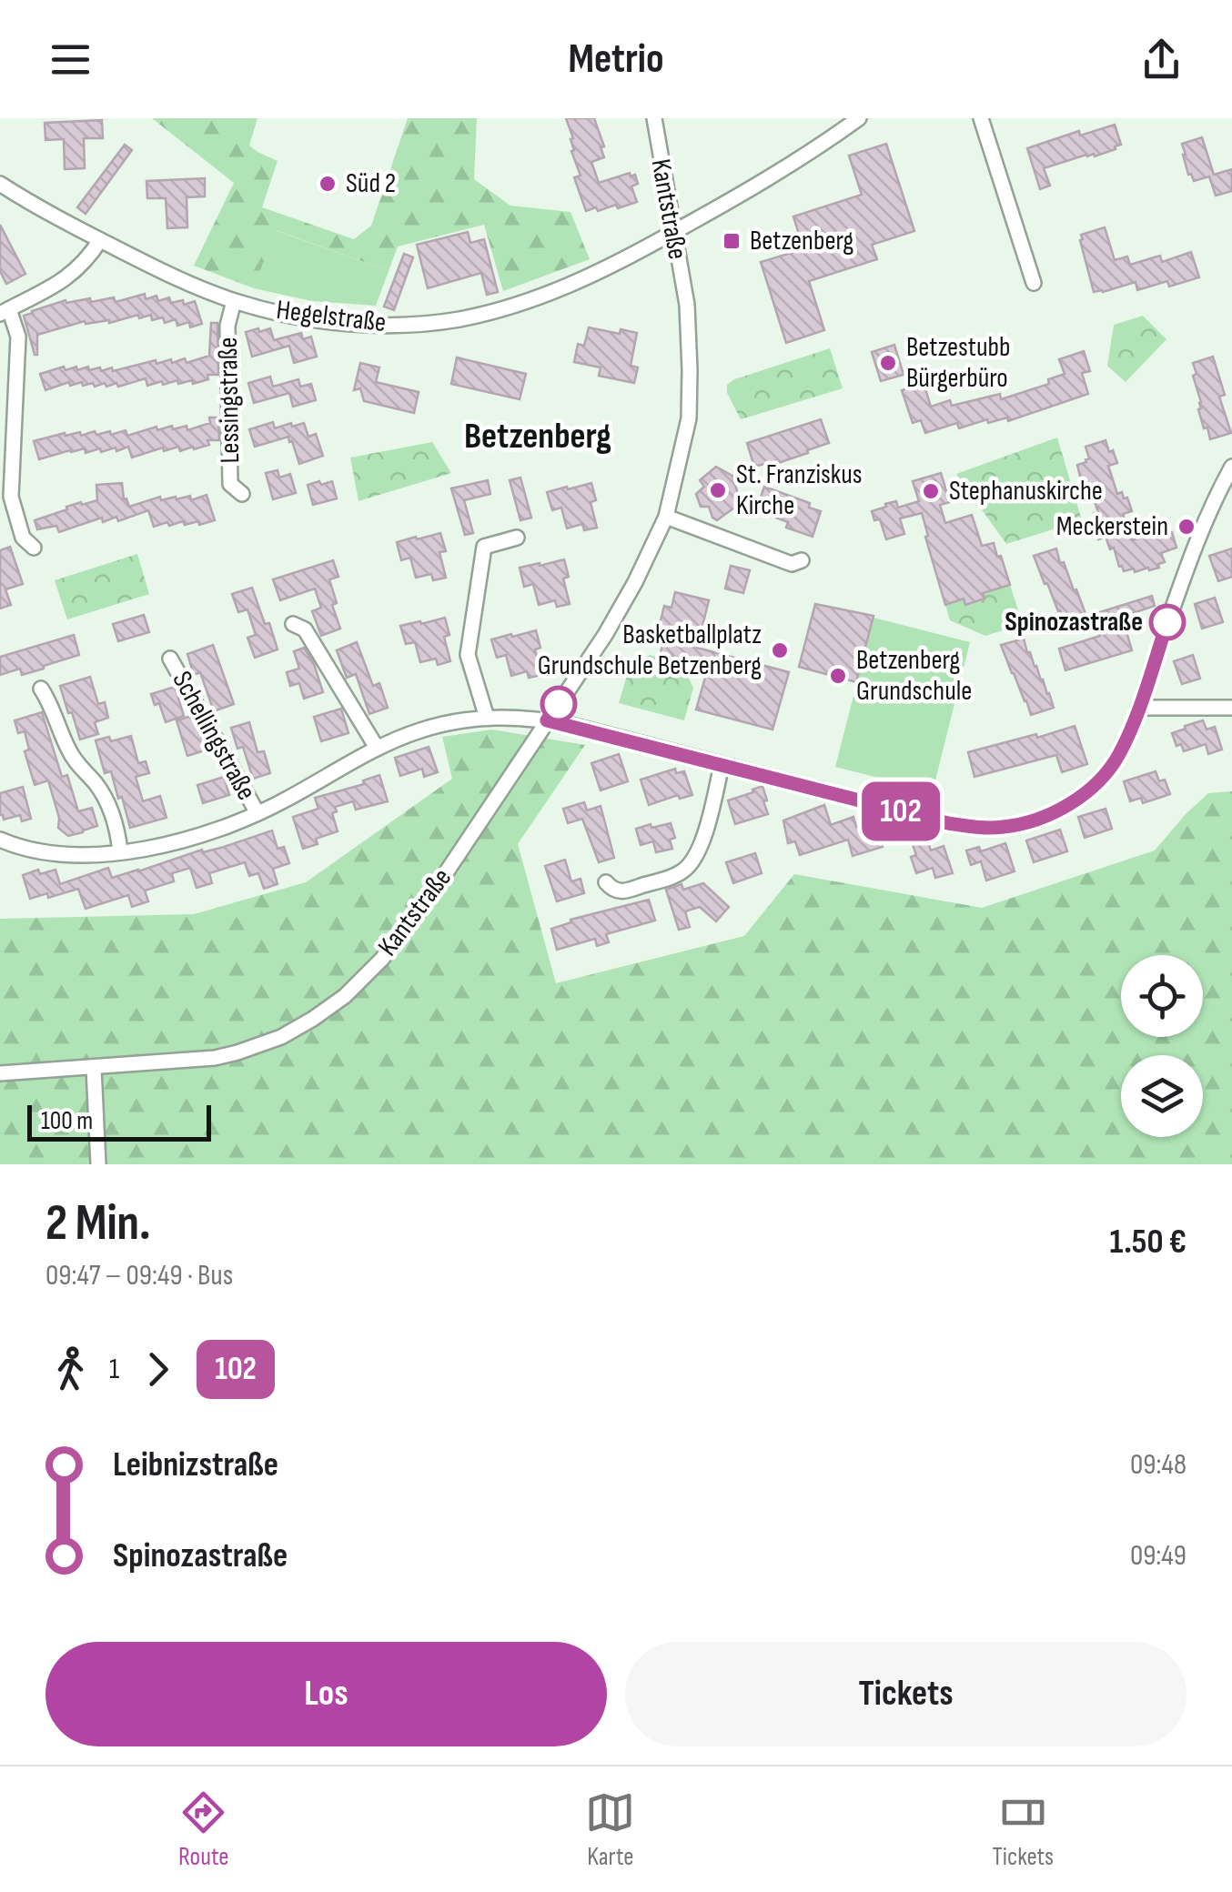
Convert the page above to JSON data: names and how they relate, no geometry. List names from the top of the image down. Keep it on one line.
{"streets":{"street":["Kantstraße","Hegelstraße","Lessingstraße","Schellingstraße"]},"crossings":[["Kantstraße","Hegelstraße"],["Hegelstraße","Lessingstraße"]],"districts":["Betzenberg"],"places":{"other":["Süd 2","Betzestubb Bürgerbüro","St. Franziskus Kirche","Stephanuskirche","Meckerstein","Spinozastraße","Basketballplatz Grundschule Betzenberg","Betzenberg Grundschule"],"transit":["Betzenberg"]},"lines":["bus line 102"],"scale_bar":"100 m","page":{"header":"Metrio","on_map":"102","scale":"100 m","heading":["2 Min.","09:47 – 09:49 · Bus","1.50 €"],"legs":["1","102"],"list":[{"name":"Leibnizstraße","value":"09:48"},{"name":"Spinozastraße","value":"09:49"}],"buttons":["Los","Tickets"],"tabs":["Route","Karte","Tickets"]}}
